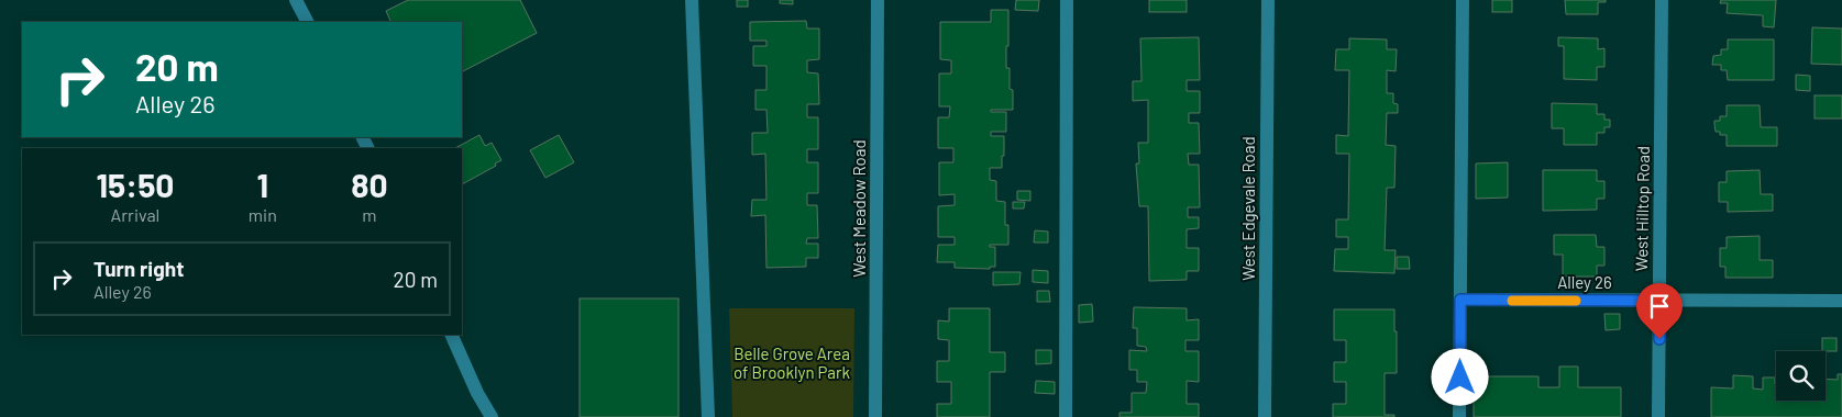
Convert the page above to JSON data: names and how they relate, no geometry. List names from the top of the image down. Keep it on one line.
{"streets":{"street":["West Meadow Road","West Edgevale Road","West Hilltop Road","Alley 26"]},"crossings":[["West Hilltop Road","Alley 26"]],"parks":["Belle Grove Area of Brooklyn Park"],"page":{"turn":["20 m","Alley 26"],"eta":["15:50","Arrival","1","min","80","m"],"list":[{"name":"Turn right","note":"Alley 26","value":"20 m"}]}}
